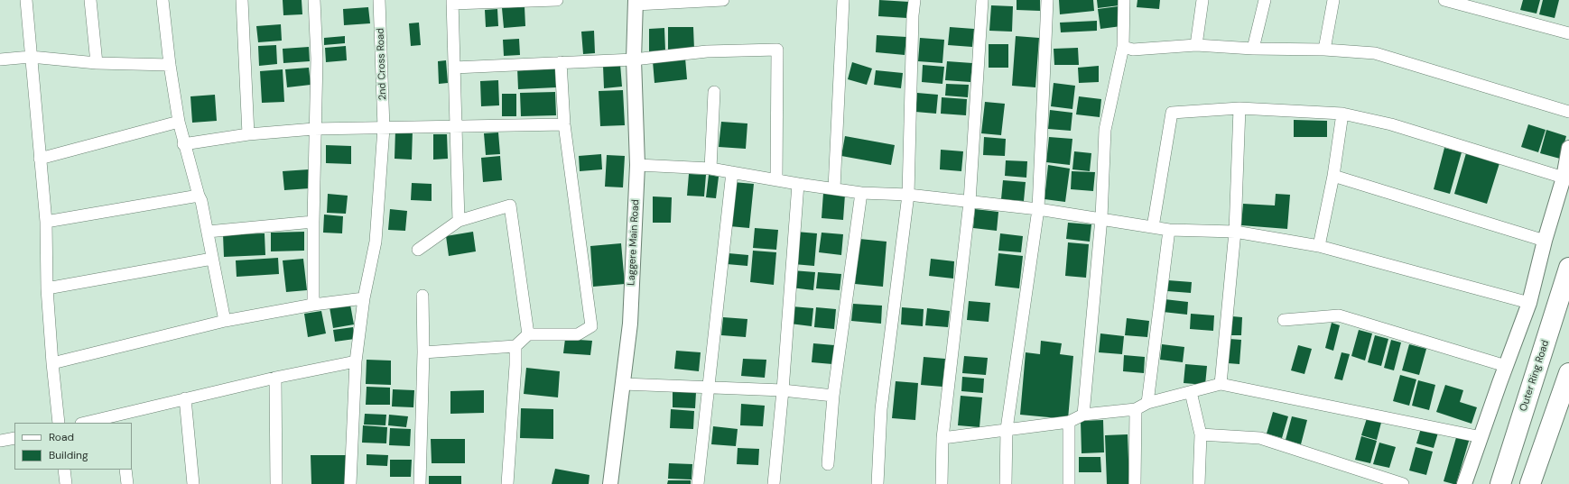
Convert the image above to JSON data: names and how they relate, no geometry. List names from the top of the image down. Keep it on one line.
{"streets":{"highway":["Outer Ring Road"],"street":["2nd Cross Road","Laggere Main Road"]},"legend":["Road","Building"]}
